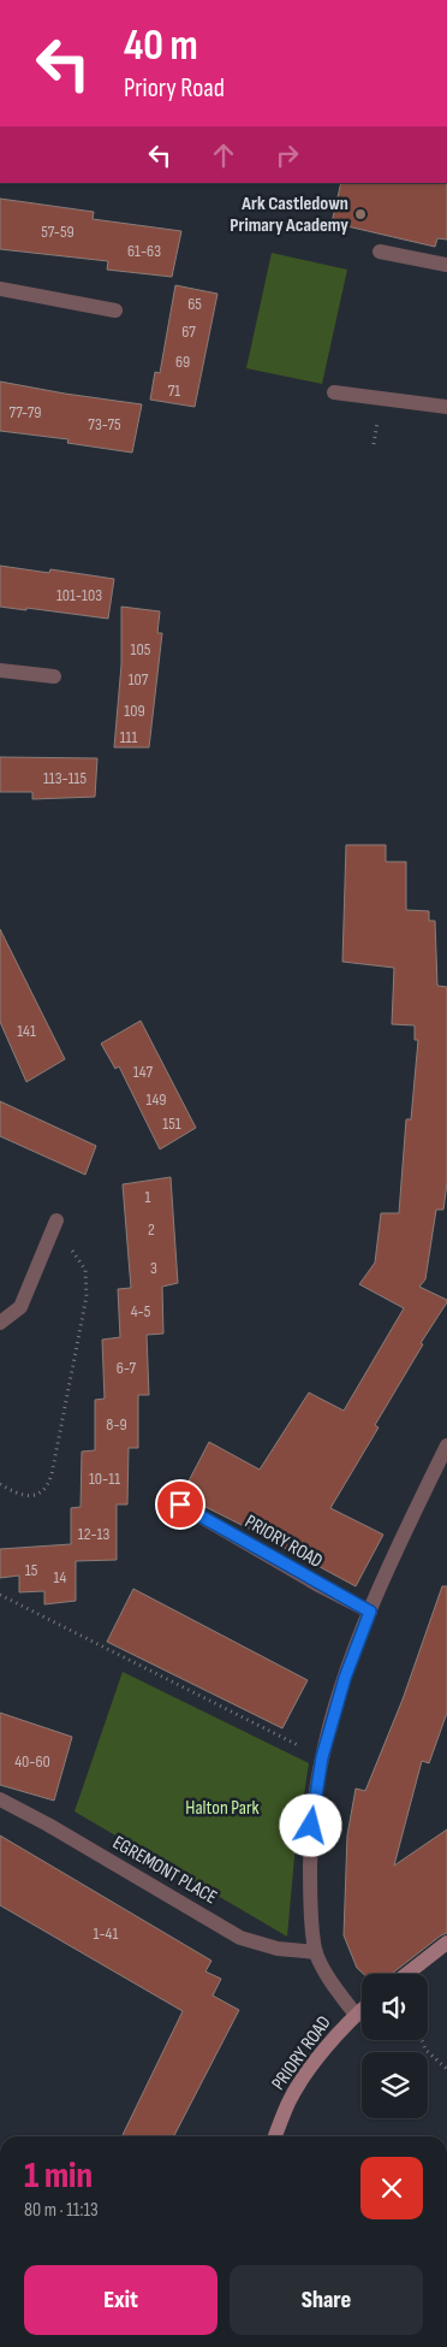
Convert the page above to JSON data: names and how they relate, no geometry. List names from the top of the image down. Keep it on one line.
{"streets":{"street":["PRIORY ROAD","EGREMONT PLACE"]},"crossings":[["PRIORY ROAD","EGREMONT PLACE"]],"parks":["Halton Park"],"places":["Ark Castledown Primary Academy"],"house_numbers":["57-59","61-63","65","67","69","71","77-79","73-75","101-103","105","107","109","111","113-115","141","147","149","151","1","2","3","4-5","6-7","8-9","10-11","12-13","15","14","40-60","1-41"],"page":{"turn":["40 m","Priory Road"],"heading":["1 min","80 m · 11:13"],"buttons":["Exit","Share"]}}
